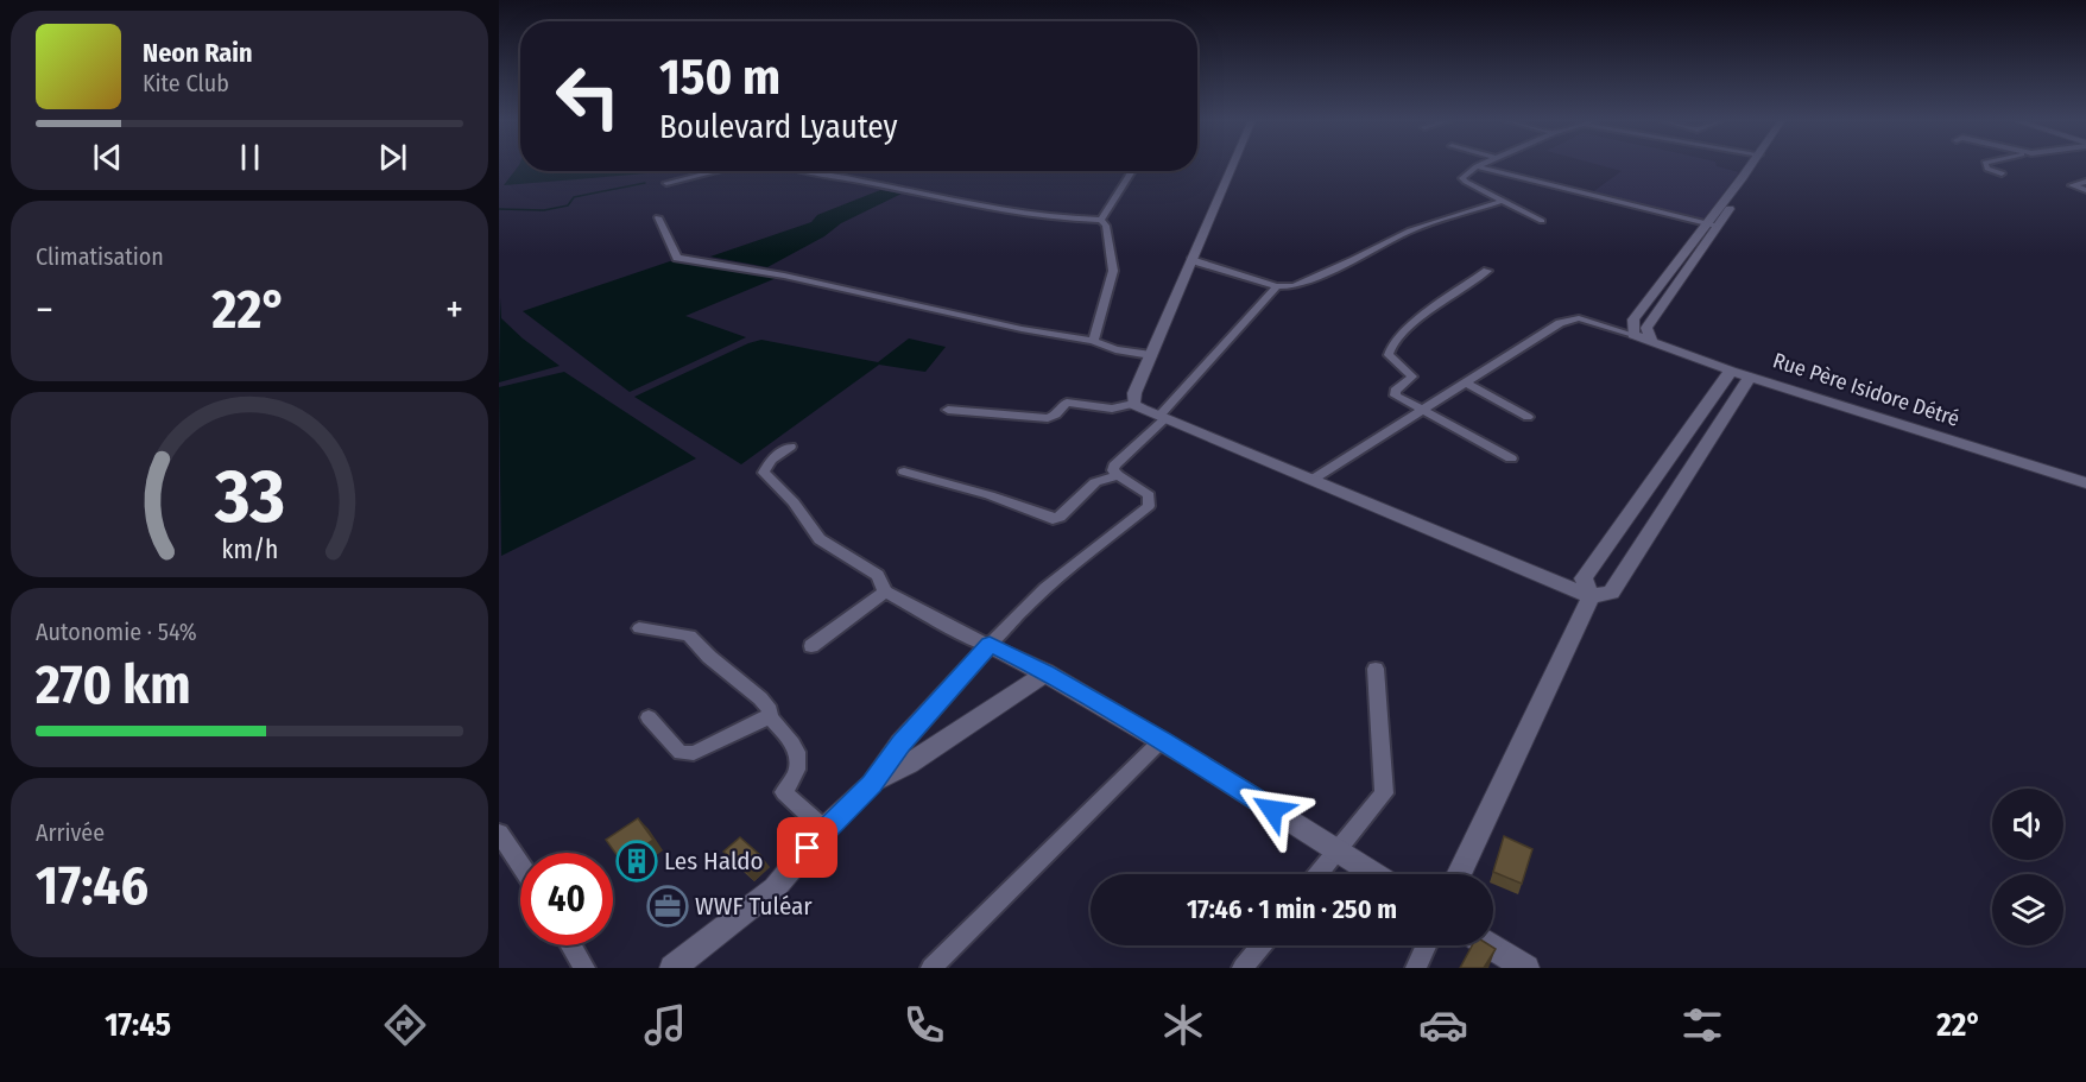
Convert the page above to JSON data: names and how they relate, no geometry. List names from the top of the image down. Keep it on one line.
{"streets":{"street":["Rue Père Isidore Détré"]},"places":{"building":["Les Haldo"],"office":["WWF Tuléar"]},"page":{"turn":["150 m","Boulevard Lyautey"],"song":["Neon Rain","Kite Club"],"tile":["Climatisation",["Autonomie · 54%","270 km"],["Arrivée","17:46"]],"heat":["−","22°","+"],"limit":"40","trip":"17:46 · 1 min · 250 m","tabs":["17:45","22°"],"gauge":["33","km/h"]}}
